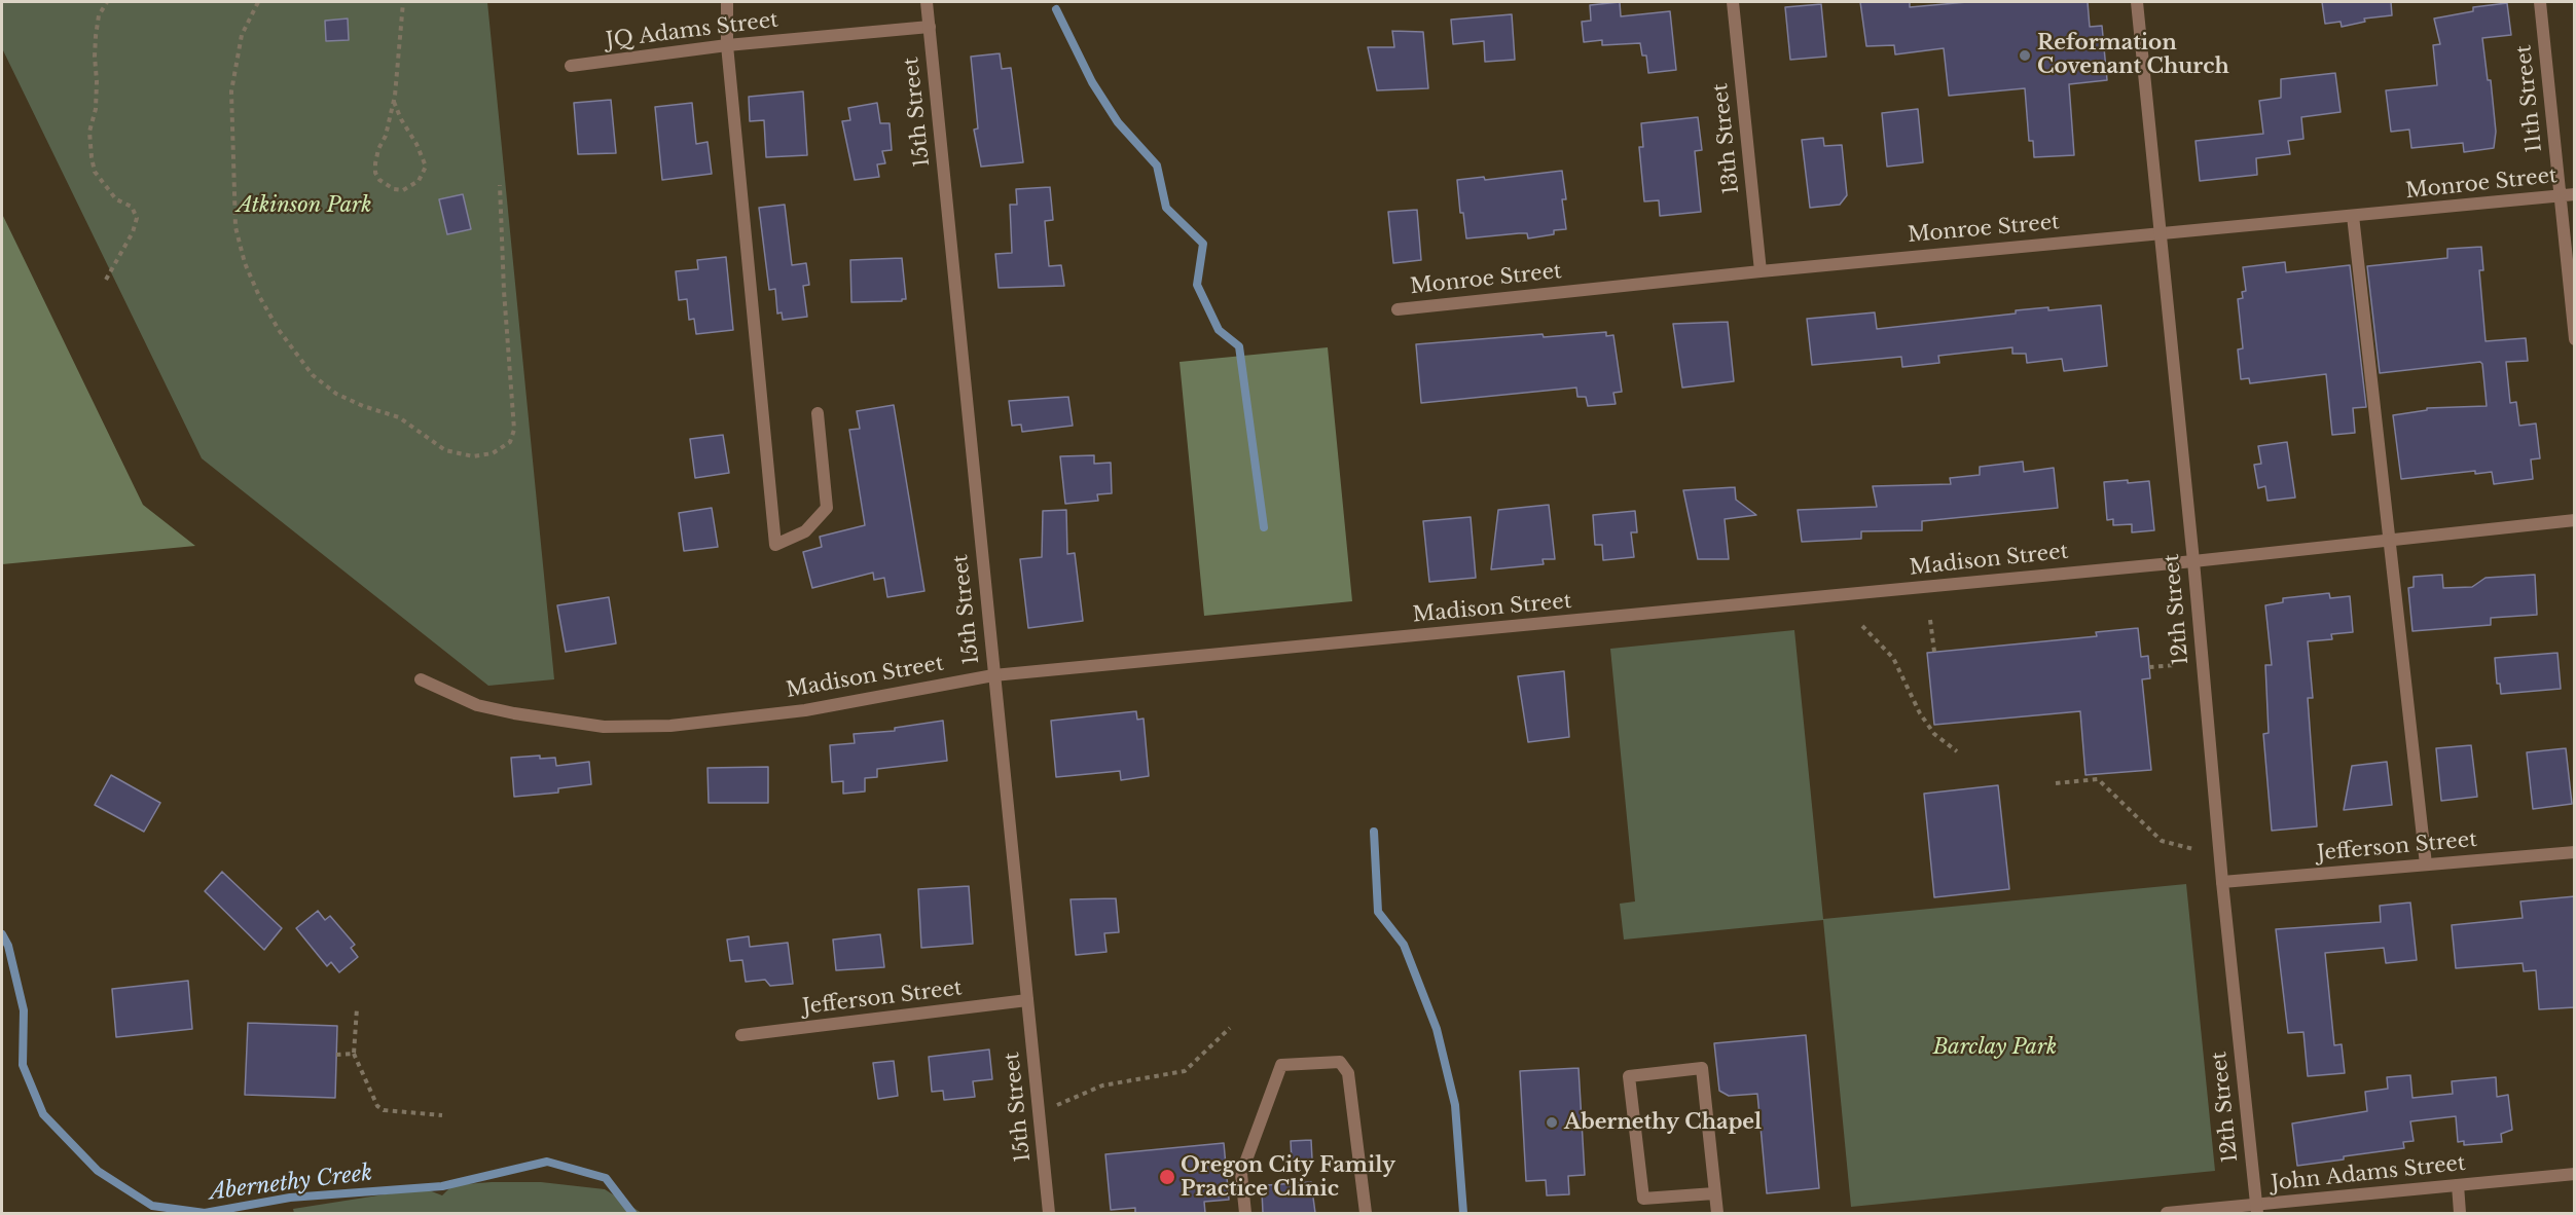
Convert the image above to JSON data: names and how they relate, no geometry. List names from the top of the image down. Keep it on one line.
{"streets":{"street":["JQ Adams Street","11th Street","15th Street","13th Street","Monroe Street","Madison Street","12th Street","Jefferson Street","John Adams Street"]},"crossings":[["JQ Adams Street","15th Street"],["11th Street","Monroe Street"],["15th Street","Madison Street"],["15th Street","Jefferson Street"],["13th Street","Monroe Street"],["Monroe Street","12th Street"],["Madison Street","12th Street"],["12th Street","Jefferson Street"],["12th Street","John Adams Street"]],"water":["Abernethy Creek"],"parks":["Atkinson Park","Barclay Park"],"places":["Reformation Covenant Church","Abernethy Chapel","Oregon City Family Practice Clinic"]}
